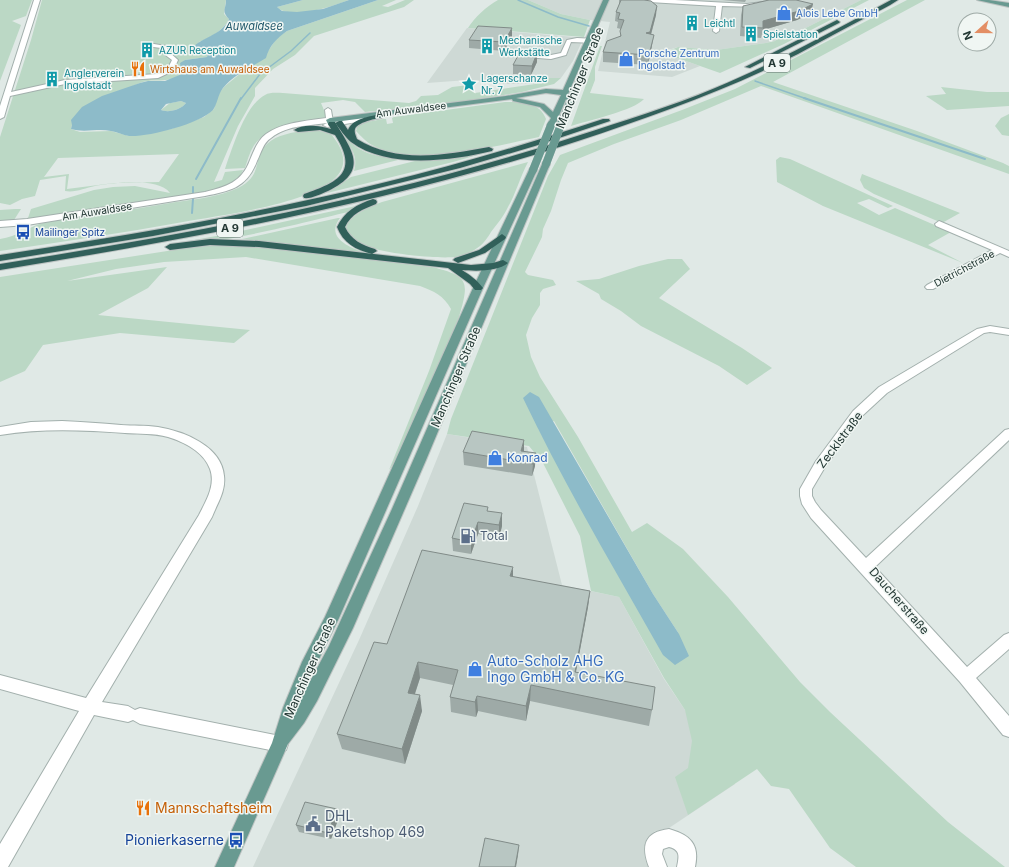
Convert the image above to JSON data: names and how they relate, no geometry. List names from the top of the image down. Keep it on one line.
{"streets":{"highway":["A 9"],"main road":["Manchinger Straße","Am Auwaldsee"],"street":["Dietrichstraße","Zecklstraße","Daucherstraße"]},"crossings":[["Manchinger Straße","Am Auwaldsee"],["Zecklstraße","Daucherstraße"]],"water":["Auwaldsee"],"places":{"shop":["Alois Lebe GmbH","Porsche Zentrum Ingolstadt","Konrad","Auto-Scholz AHG Ingo GmbH & Co. KG"],"building":["Leichtl","Spielstation","Mechanische Werkstätte","AZUR Reception","Anglerverein Ingolstadt"],"restaurant":["Wirtshaus am Auwaldsee","Mannschaftsheim"],"place":["Lagerschanze Nr. 7"],"bus stop":["Mailinger Spitz","Pionierkaserne"],"fuel station":["Total"],"public building":["DHL Paketshop 469"]},"north":"left"}
